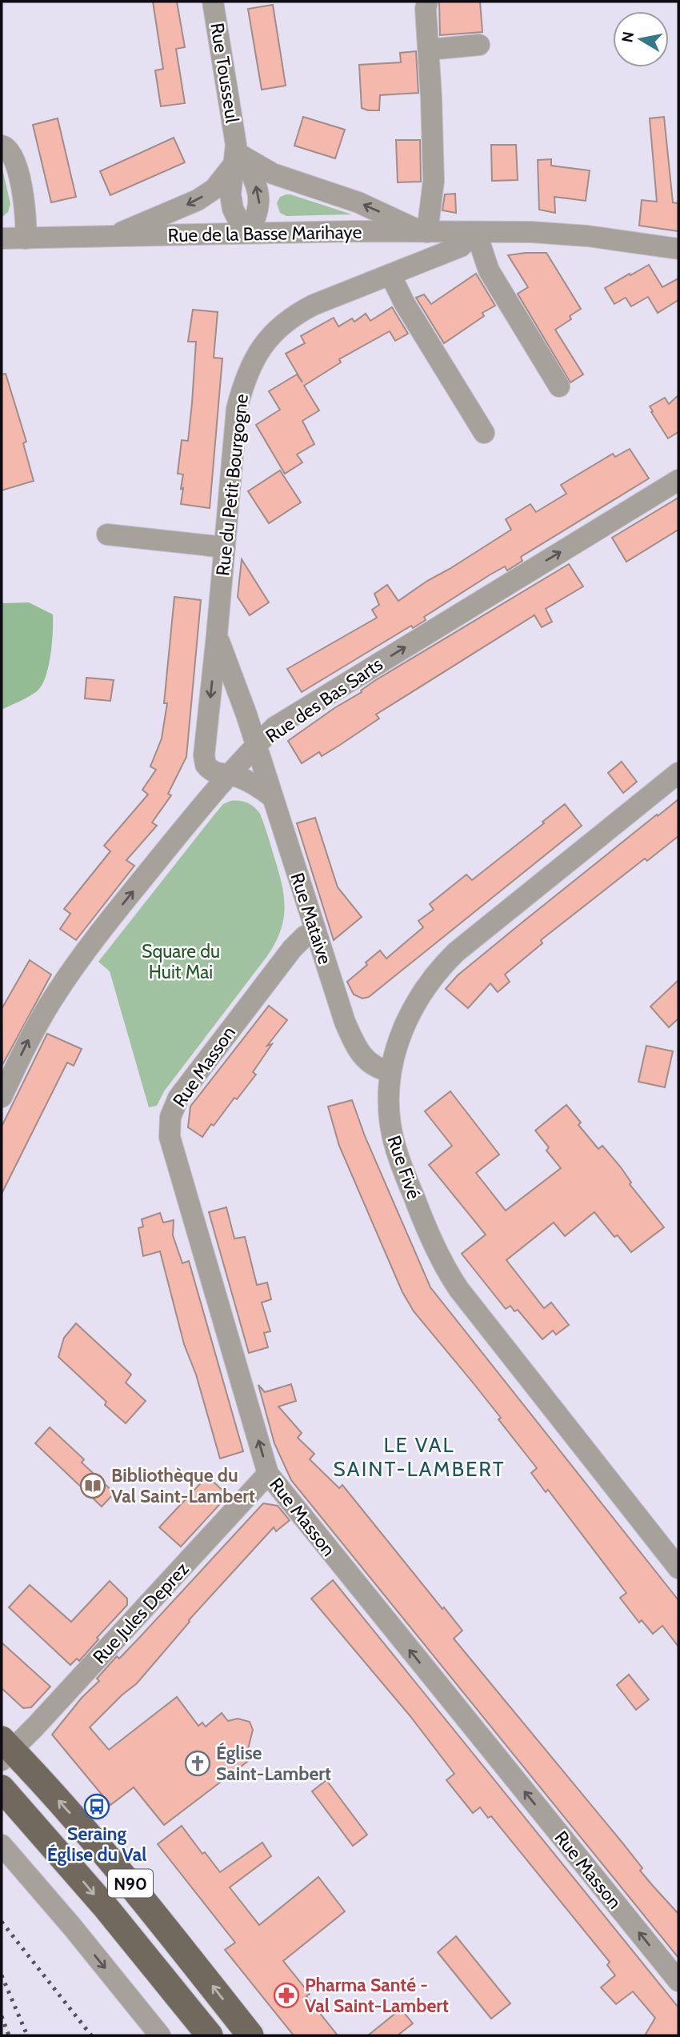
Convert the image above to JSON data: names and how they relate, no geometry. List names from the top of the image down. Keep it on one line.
{"streets":{"main road":["N90"],"street":["Rue Tousseul","Rue de la Basse Marihaye","Rue du Petit Bourgogne","Rue des Bas Sarts","Rue Mataive","Rue Masson","Rue Fivé","Rue Jules Deprez"]},"crossings":[["Rue Tousseul","Rue de la Basse Marihaye"],["Rue de la Basse Marihaye","Rue du Petit Bourgogne"],["Rue du Petit Bourgogne","Rue des Bas Sarts"],["Rue du Petit Bourgogne","Rue Mataive"],["Rue des Bas Sarts","Rue Mataive"],["Rue Mataive","Rue Masson"],["Rue Mataive","Rue Fivé"],["Rue Masson","Rue Jules Deprez"],["Rue Jules Deprez","N90"]],"one_way":["Rue des Bas Sarts","Rue Masson"],"districts":["LE VAL SAINT-LAMBERT"],"parks":["Square du Huit Mai"],"places":{"library":["Bibliothèque du Val Saint-Lambert"],"church":["Église Saint-Lambert"],"bus stop":["Seraing Église du Val"],"pharmacy":["Pharma Santé - Val Saint-Lambert"]},"north":"left"}
